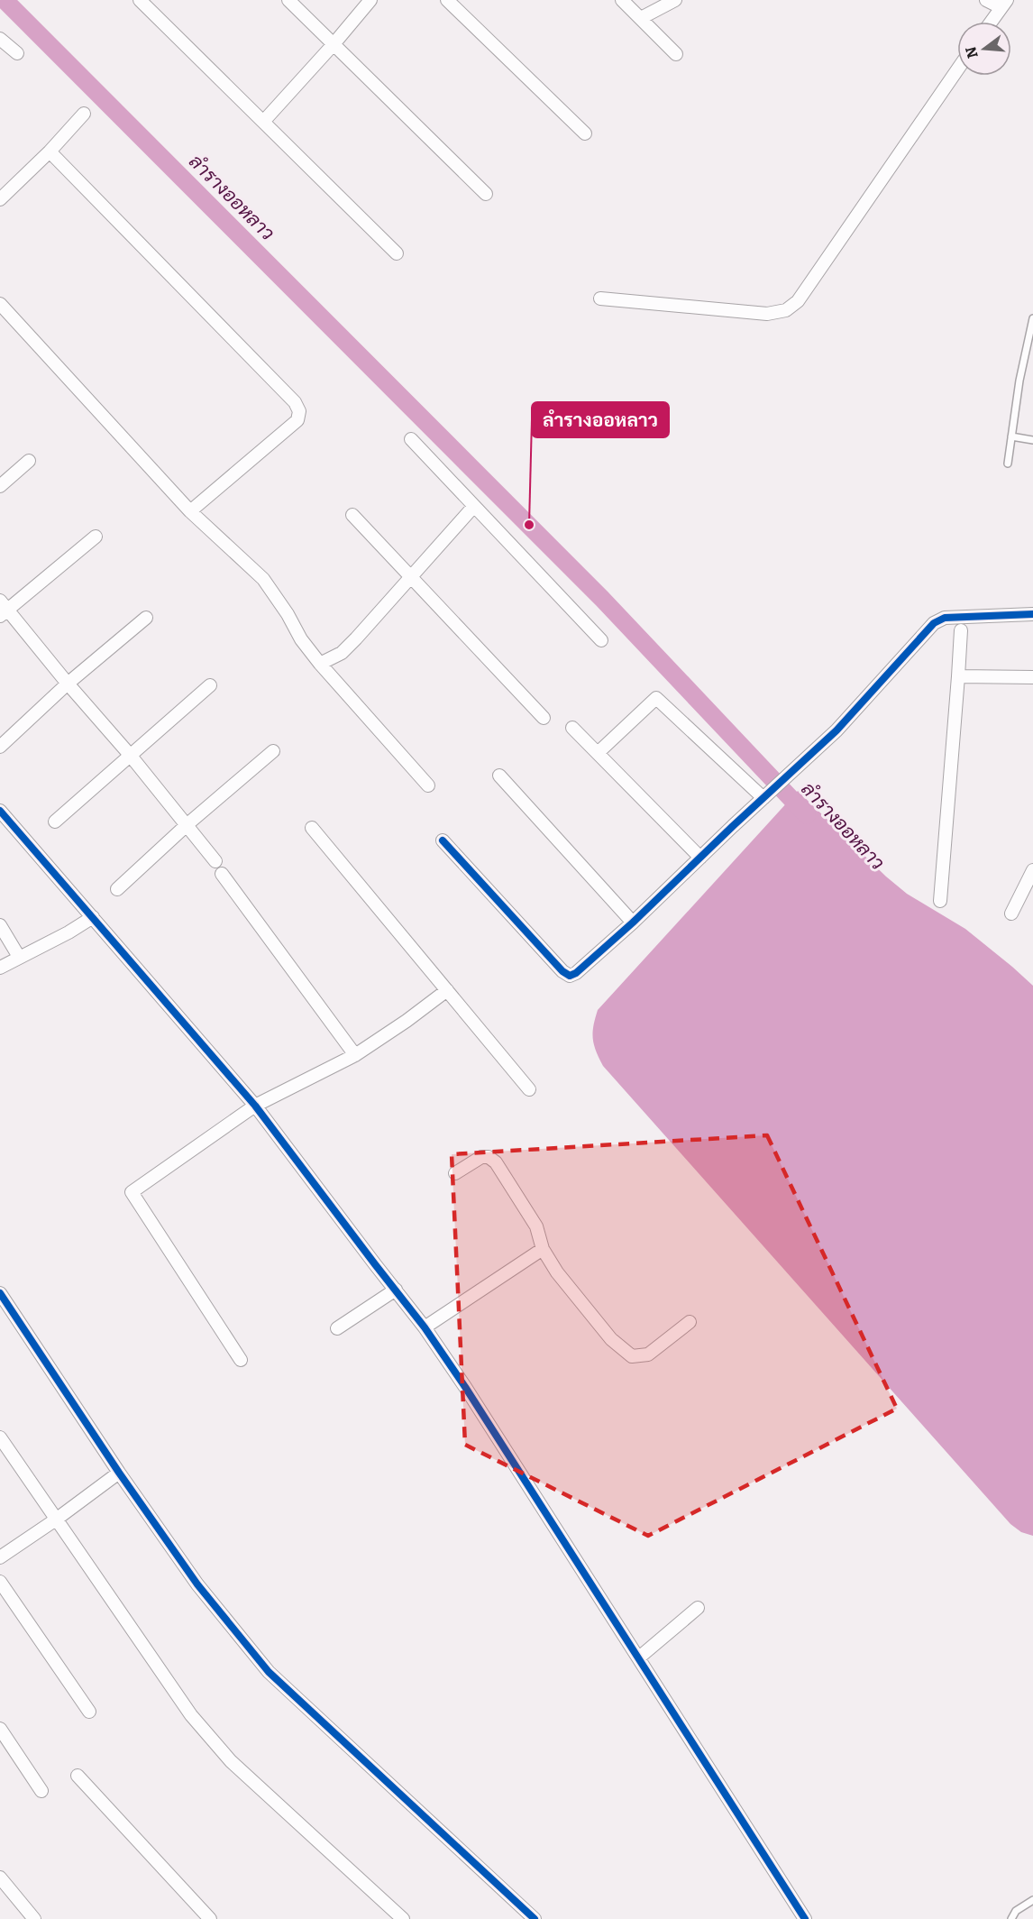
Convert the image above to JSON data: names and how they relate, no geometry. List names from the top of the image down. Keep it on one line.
{"water":["ลำรางออหลาว"],"places":["ลำรางออหลาว"],"north":"left"}
